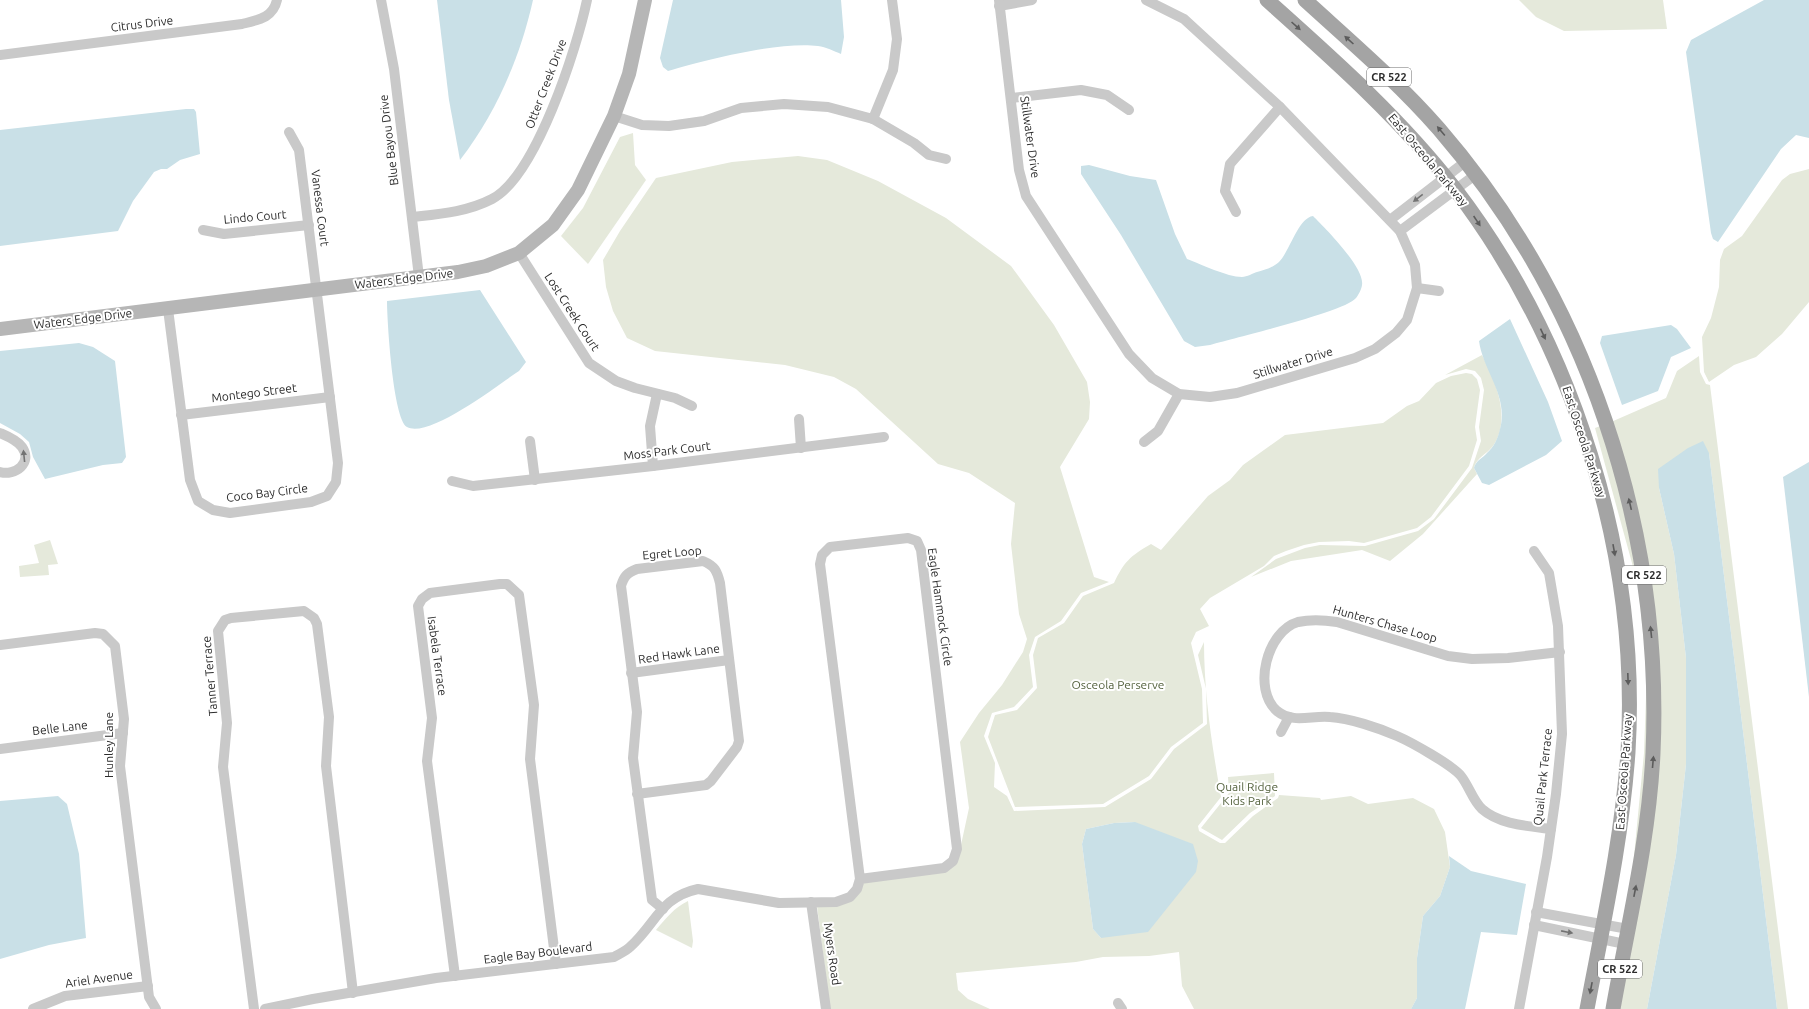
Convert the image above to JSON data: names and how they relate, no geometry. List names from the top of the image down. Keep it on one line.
{"streets":{"main road":["CR 522","East Osceola Parkway"],"street":["Citrus Drive","Otter Creek Drive","Stillwater Drive","Blue Bayou Drive","Vanessa Court","Lindo Court","Waters Edge Drive","Lost Creek Court","Montego Street","Moss Park Court","Coco Bay Circle","Egret Loop","Eagle Hammock Circle","Hunters Chase Loop","Red Hawk Lane","Isabela Terrace","Tanner Terrace","Belle Lane","Hunley Lane","Quail Park Terrace","Eagle Bay Boulevard","Myers Road","Ariel Avenue"]},"crossings":[["Otter Creek Drive","Blue Bayou Drive"],["Blue Bayou Drive","Waters Edge Drive"],["Vanessa Court","Lindo Court"],["Vanessa Court","Waters Edge Drive"],["Vanessa Court","Coco Bay Circle"],["Waters Edge Drive","Lost Creek Court"],["Waters Edge Drive","Coco Bay Circle"],["Montego Street","Coco Bay Circle"],["Egret Loop","Red Hawk Lane"],["Egret Loop","Eagle Bay Boulevard"],["Hunters Chase Loop","Quail Park Terrace"],["Isabela Terrace","Eagle Bay Boulevard"],["Tanner Terrace","Eagle Bay Boulevard"],["Belle Lane","Hunley Lane"],["Hunley Lane","Ariel Avenue"],["Eagle Bay Boulevard","Myers Road"]],"parks":["Osceola Perserve","Quail Ridge Kids Park"]}
